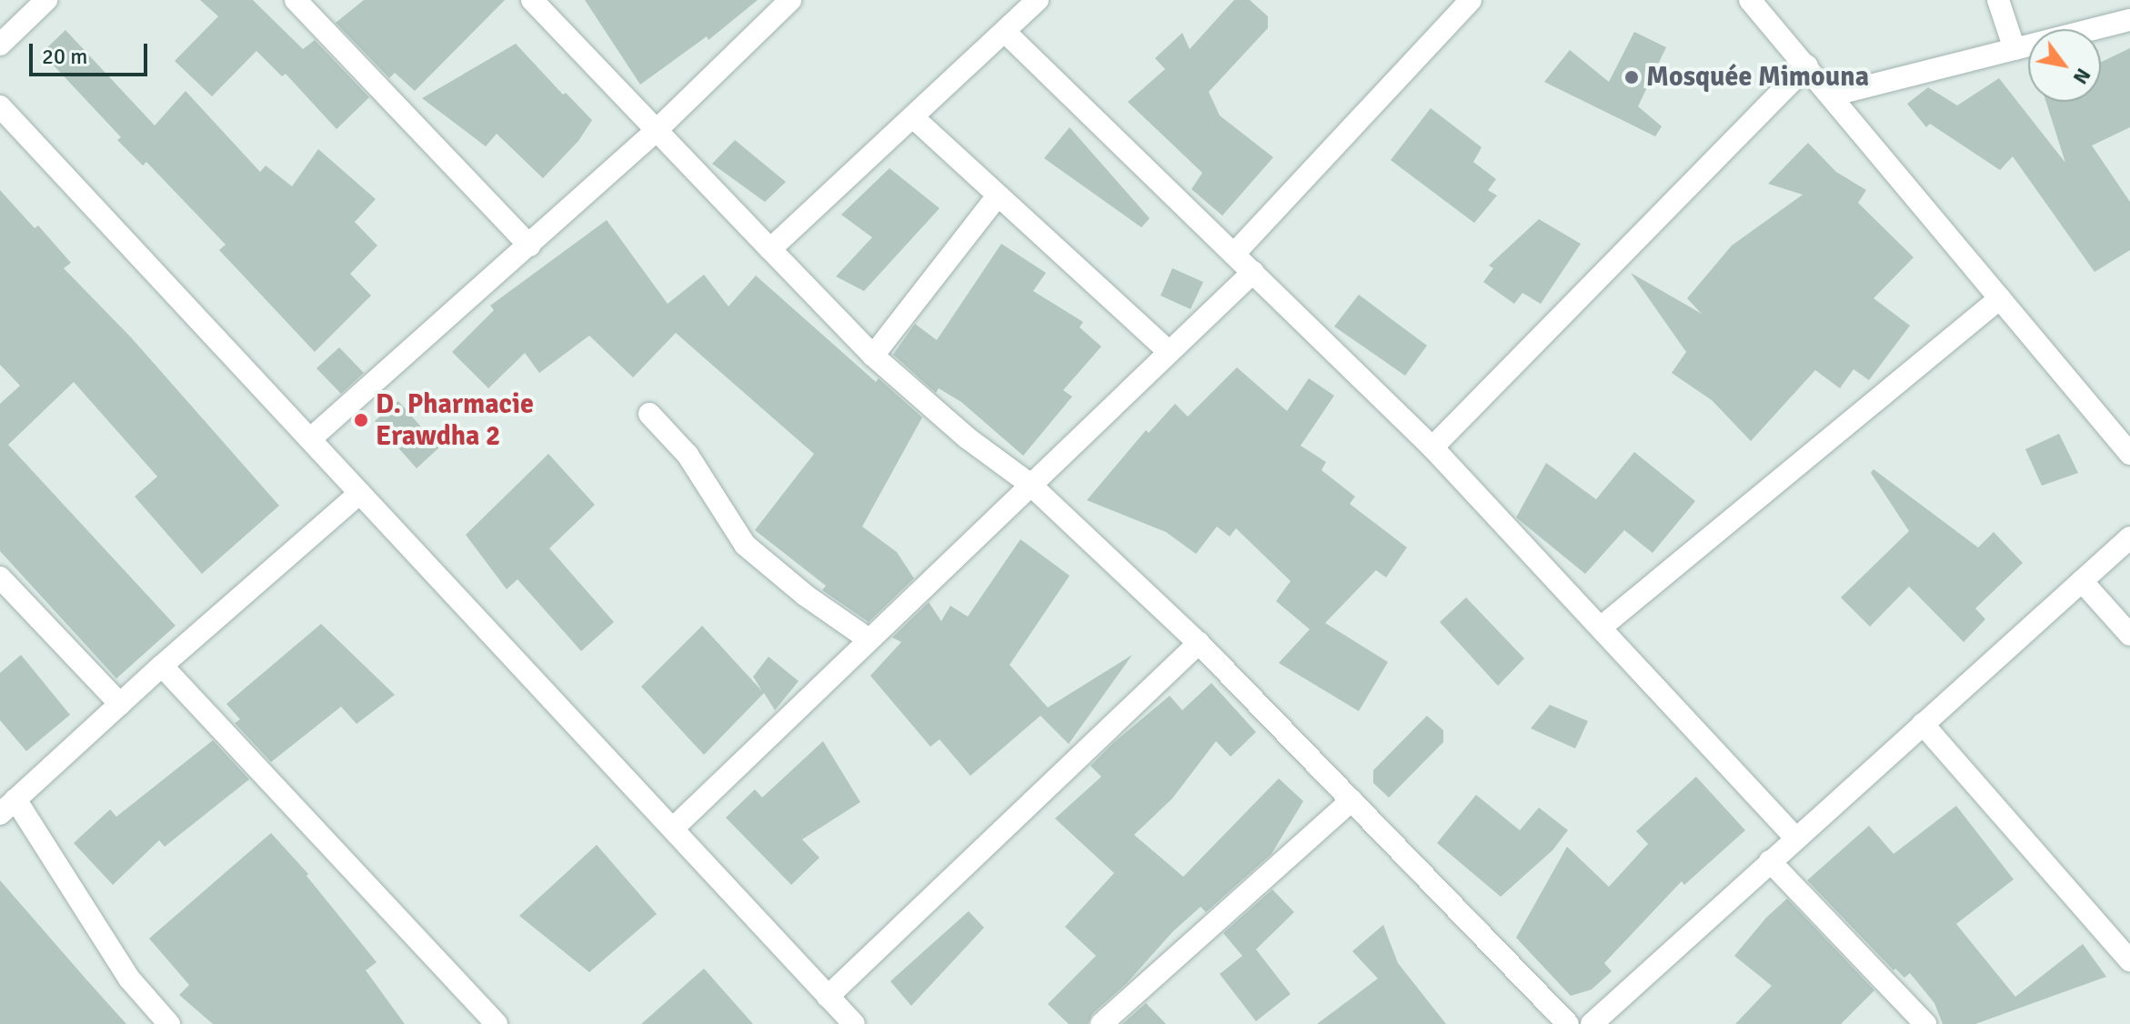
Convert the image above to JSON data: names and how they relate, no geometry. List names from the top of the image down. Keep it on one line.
{"places":["Mosquée Mimouna","D. Pharmacie Erawdha 2"],"scale_bar":"20 m","north":"bottom right"}
